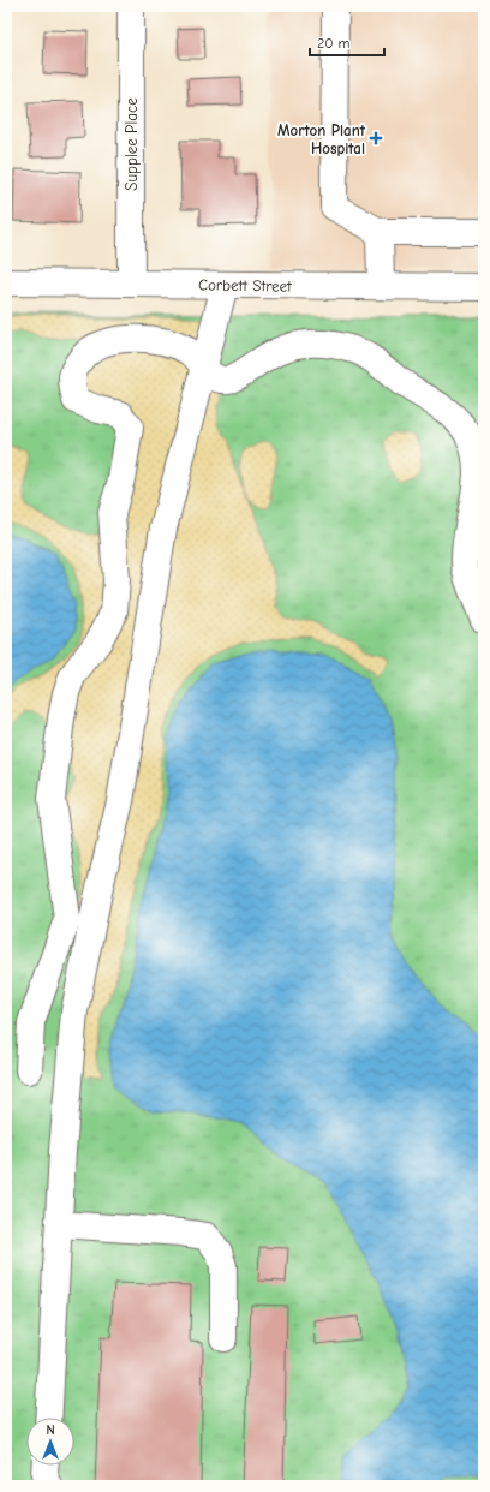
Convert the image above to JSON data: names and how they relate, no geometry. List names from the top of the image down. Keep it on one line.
{"streets":{"street":["Supplee Place","Corbett Street"]},"crossings":[["Supplee Place","Corbett Street"]],"places":{"health":["Morton Plant Hospital"]},"scale_bar":"20 m","north":"top"}
